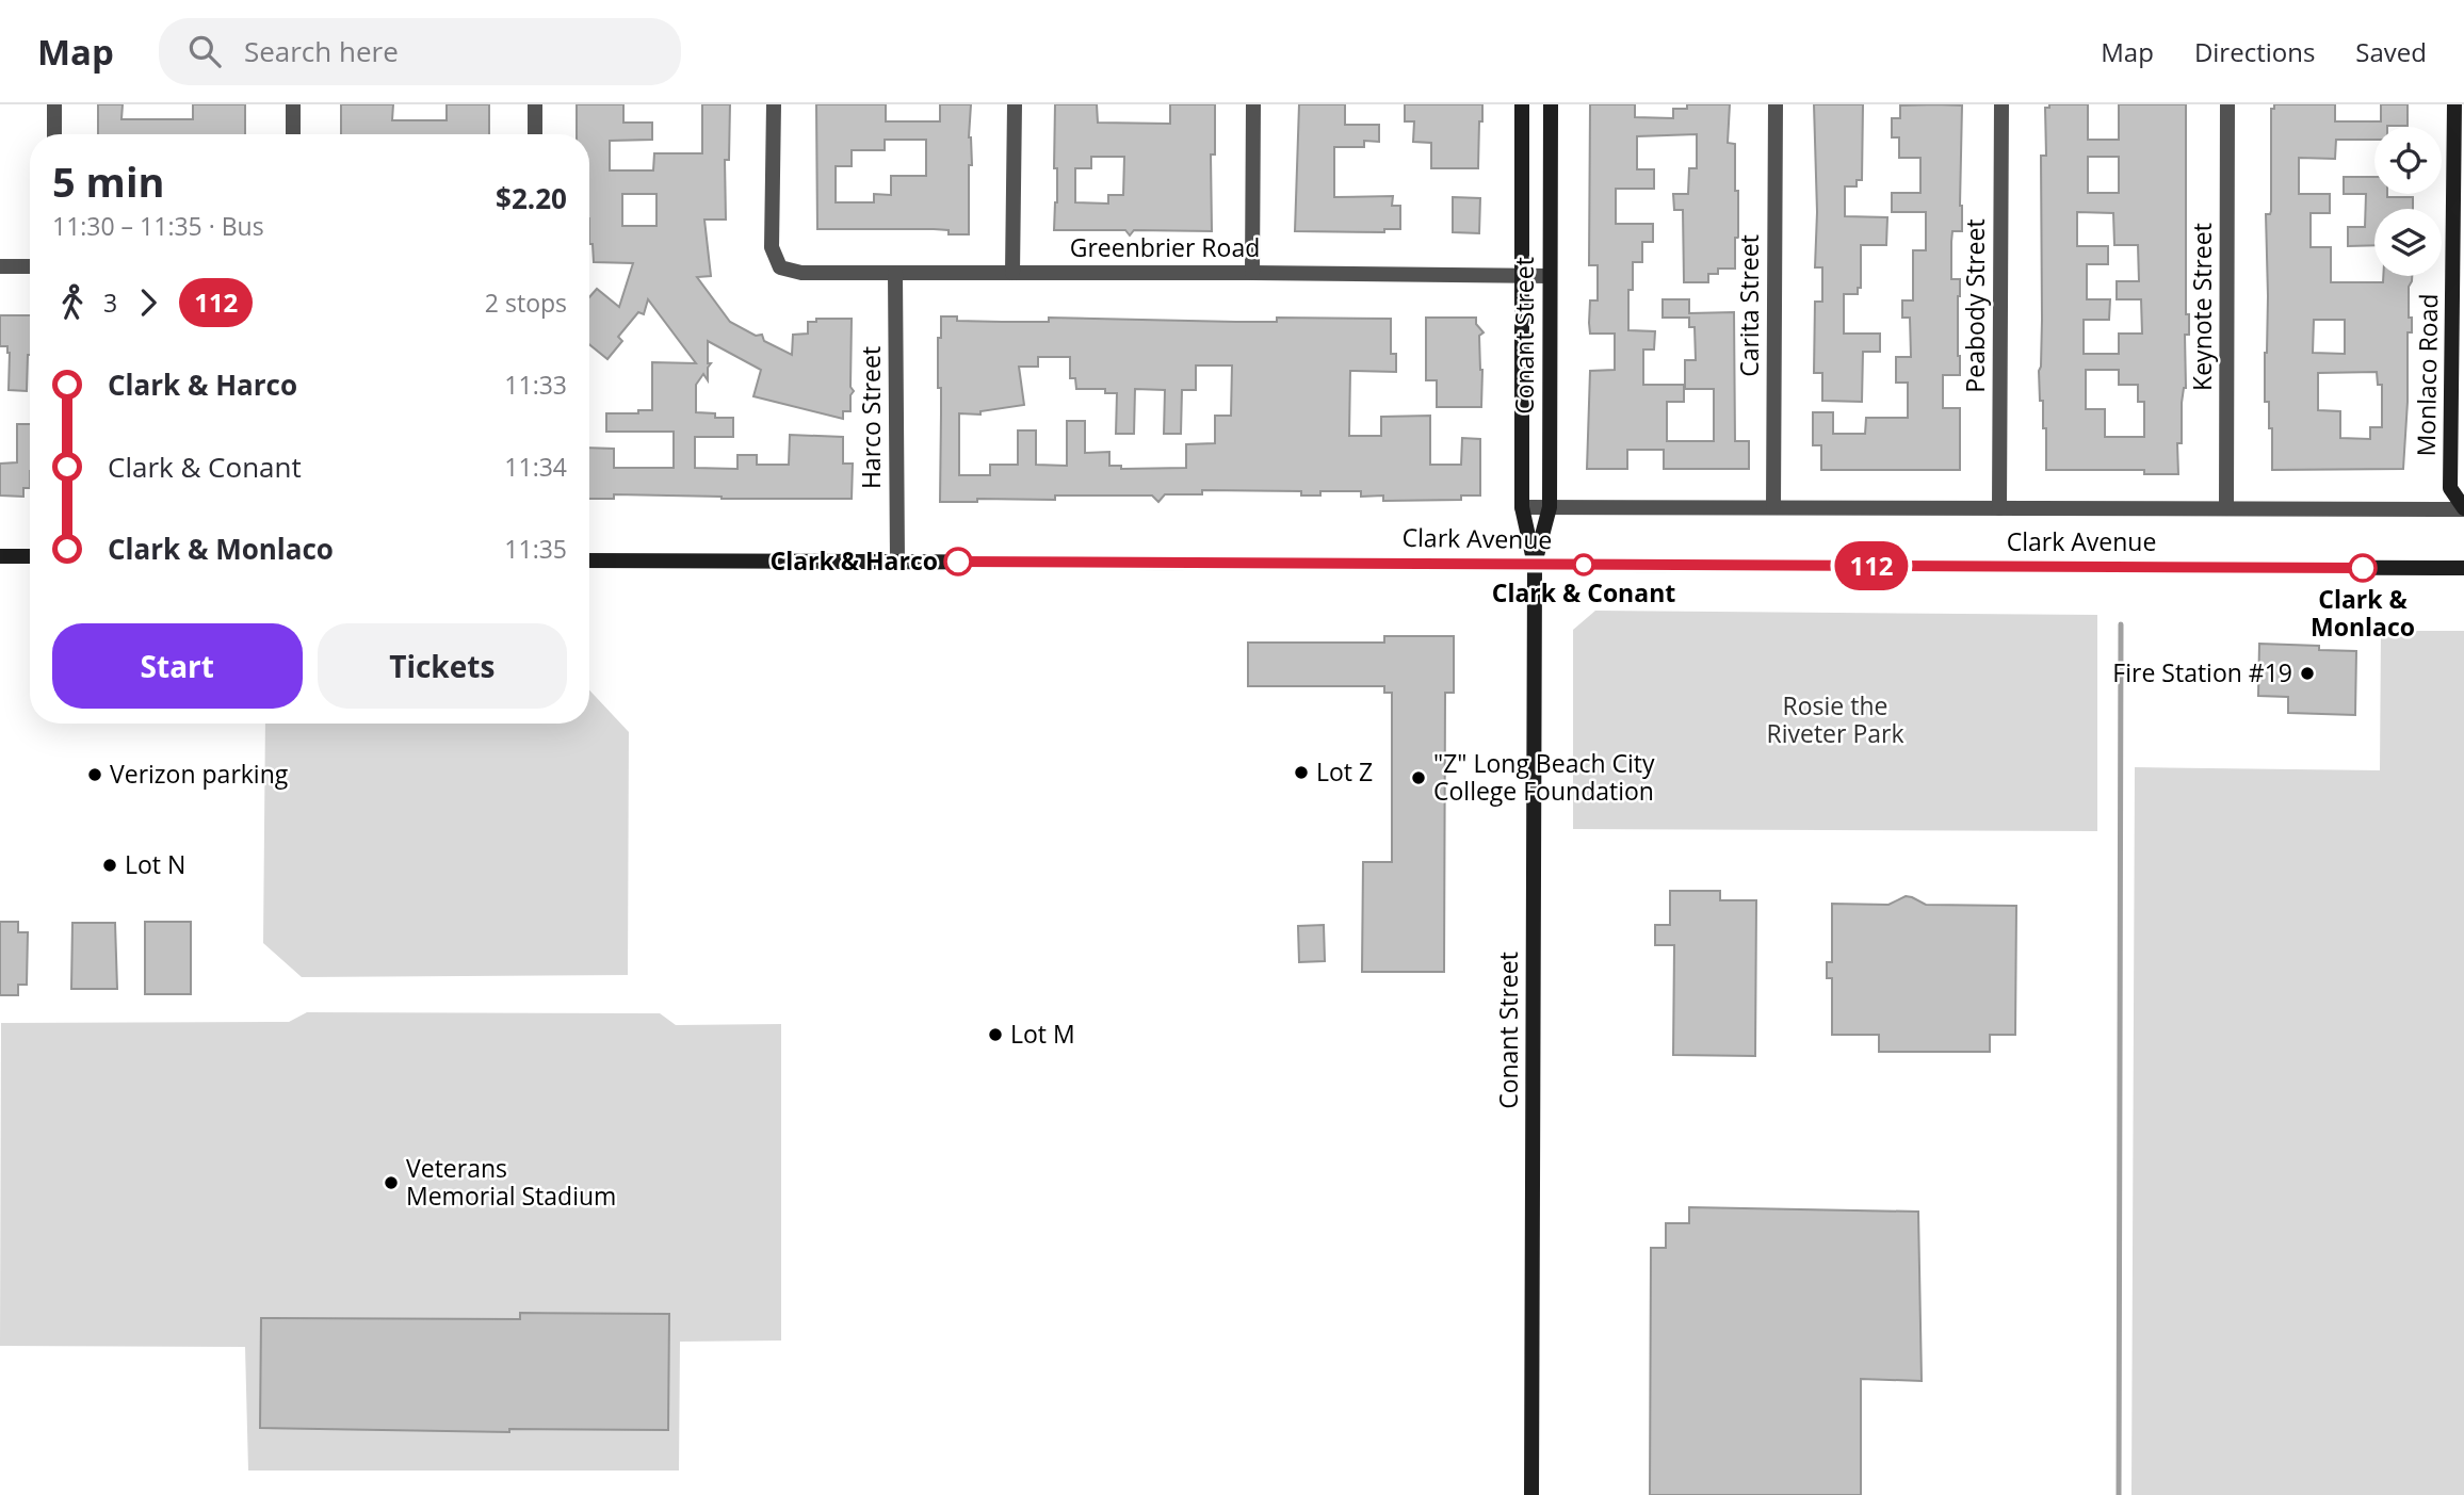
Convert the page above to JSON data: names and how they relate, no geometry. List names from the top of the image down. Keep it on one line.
{"streets":{"street":["Greenbrier Road","Carita Street","Peabody Street","Keynote Street","Conant Street","Monlaco Road","Harco Street","Clark Avenue"]},"crossings":[["Greenbrier Road","Conant Street"],["Greenbrier Road","Harco Street"],["Carita Street","Clark Avenue"],["Peabody Street","Clark Avenue"],["Keynote Street","Clark Avenue"],["Conant Street","Clark Avenue"],["Monlaco Road","Clark Avenue"],["Harco Street","Clark Avenue"]],"parks":["Rosie the Riveter Park"],"places":["Clark & Harco","Clark & Conant","Clark & Monlaco","Fire Station #19","Lot Z","Verizon parking","\"Z\" Long Beach City College Foundation","Lot N","Lot M","Veterans Memorial Stadium"],"lines":["bus line 112"],"page":{"header":"Map","search":"Search here","nav":["Map","Directions","Saved"],"on_map":"112","heading":["5 min","11:30 – 11:35 · Bus","$2.20"],"legs":["3","112","2 stops"],"list":[{"name":"Clark & Harco","value":"11:33"},{"name":"Clark & Conant","value":"11:34"},{"name":"Clark & Monlaco","value":"11:35"}],"buttons":["Start","Tickets"]}}
